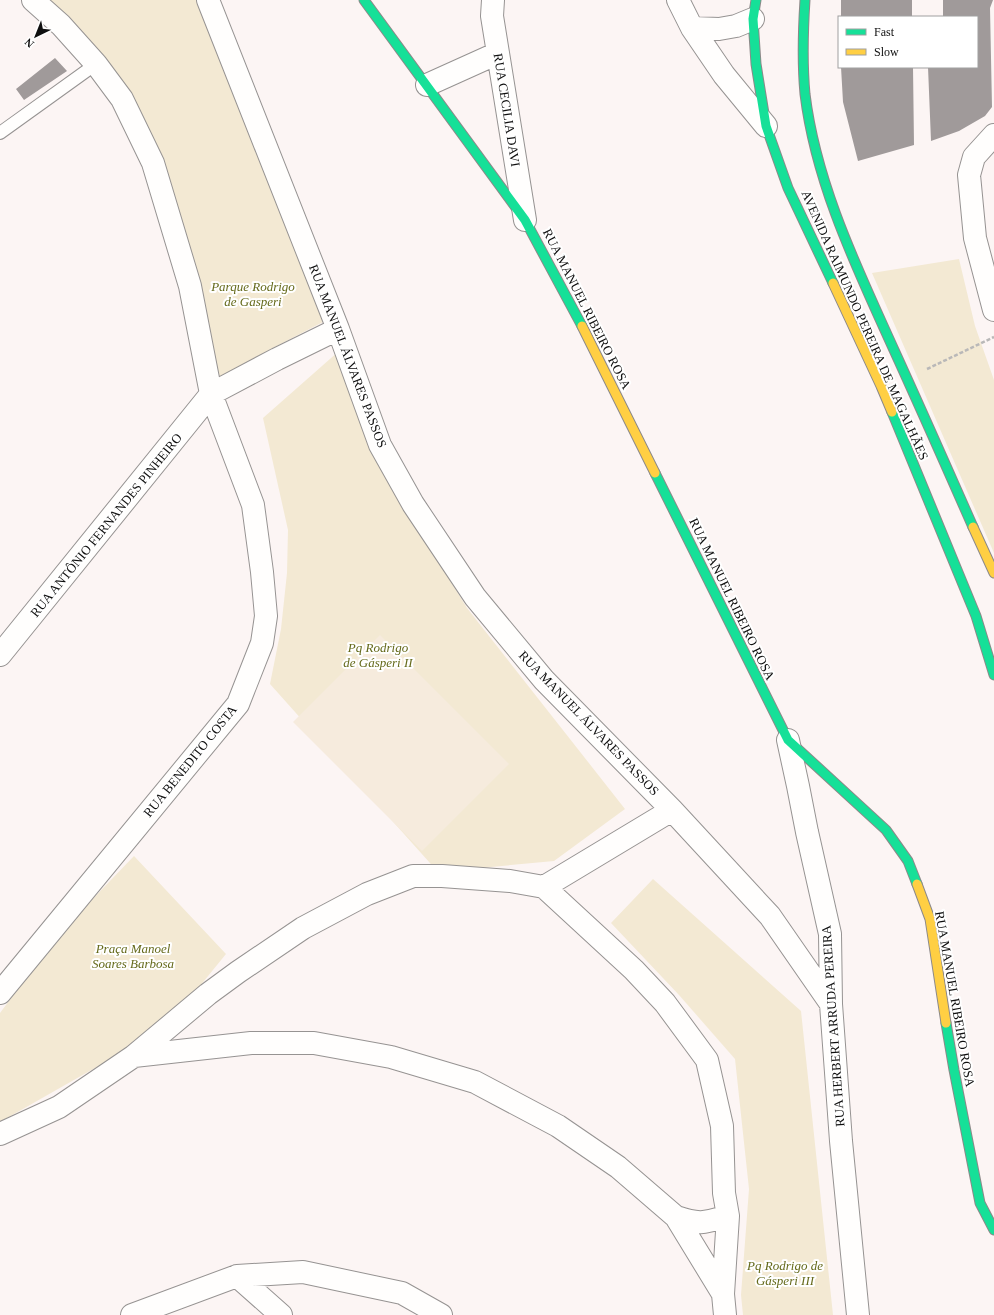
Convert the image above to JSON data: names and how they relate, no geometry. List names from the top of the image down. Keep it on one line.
{"streets":{"street":["RUA CECILIA DAVI","RUA MANUEL RIBEIRO ROSA","AVENIDA RAIMUNDO PEREIRA DE MAGALHÃES","RUA MANUEL ÁLVARES PASSOS","RUA ANTÔNIO FERNANDES PINHEIRO","RUA BENEDITO COSTA","RUA HERBERT ARRUDA PEREIRA"]},"crossings":[["RUA CECILIA DAVI","RUA MANUEL RIBEIRO ROSA"],["RUA MANUEL RIBEIRO ROSA","RUA HERBERT ARRUDA PEREIRA"],["RUA MANUEL ÁLVARES PASSOS","RUA ANTÔNIO FERNANDES PINHEIRO"],["RUA MANUEL ÁLVARES PASSOS","RUA HERBERT ARRUDA PEREIRA"],["RUA ANTÔNIO FERNANDES PINHEIRO","RUA BENEDITO COSTA"]],"parks":["Parque Rodrigo de Gasperi","Pq Rodrigo de Gásperi II","Praça Manoel Soares Barbosa","Pq Rodrigo de Gásperi III"],"legend":["Fast","Slow"],"north":"bottom left"}
